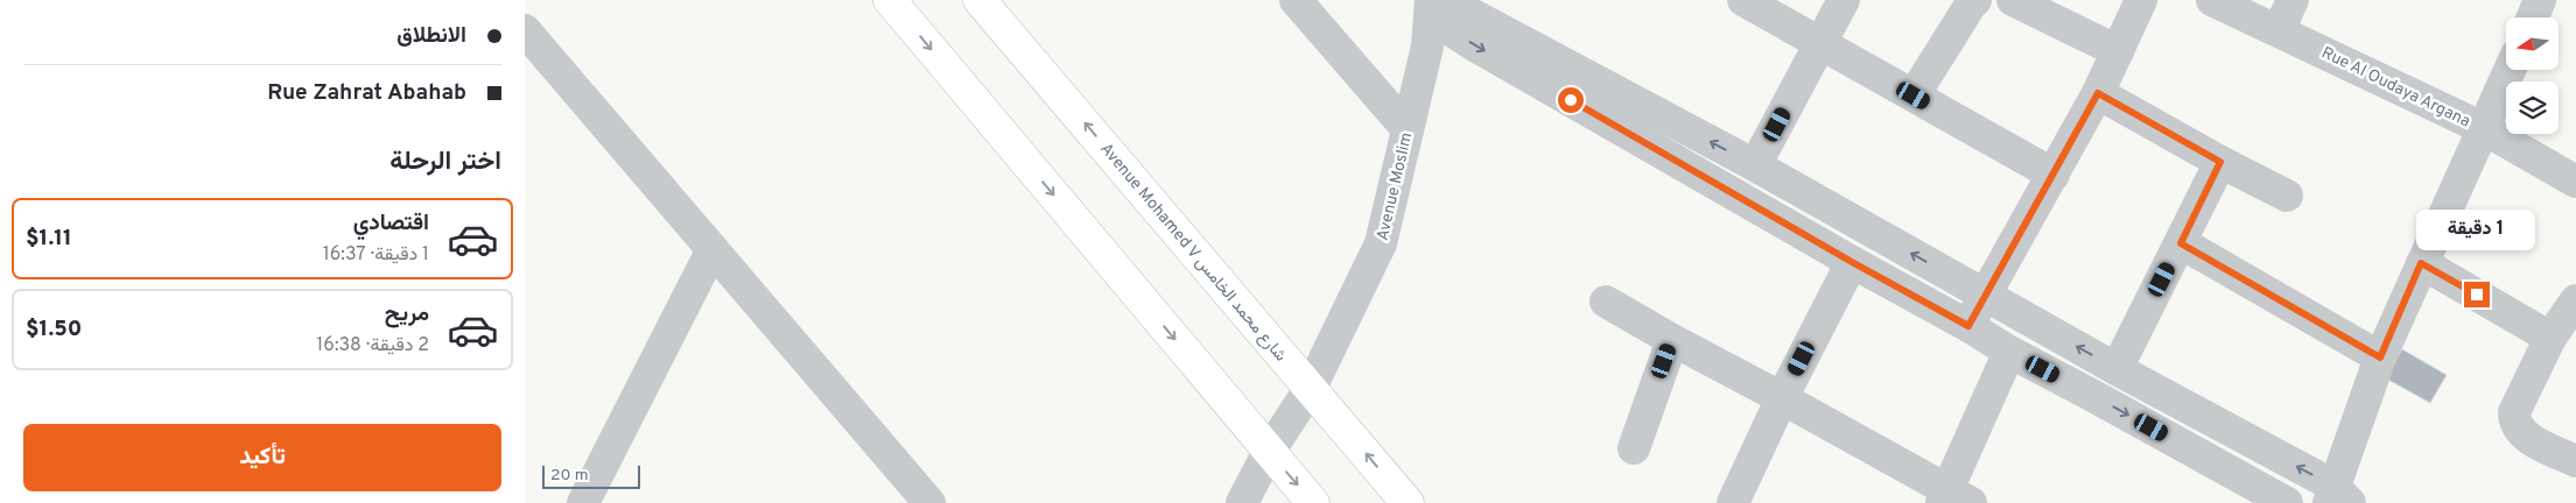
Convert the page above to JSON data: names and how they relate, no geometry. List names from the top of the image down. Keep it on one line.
{"streets":{"street":["Rue Al Oudaya Argana","Avenue Moslim","Avenue Mohamed V شارع محمد الخامس"]},"crossings":[["Avenue Moslim","Avenue Mohamed V شارع محمد الخامس"]],"scale_bar":"20 m","north":"left","page":{"banner":["الانطلاق","Rue Zahrat Abahab"],"heading":"اختر الرحلة","list":[{"name":"اقتصادي","note":"1 دقيقة · 16:37","value":"$1.11"},{"name":"مريح","note":"2 دقيقة · 16:38","value":"$1.50"}],"bubble":"1 دقيقة","buttons":"تأكيد","scale":"20 m"}}
